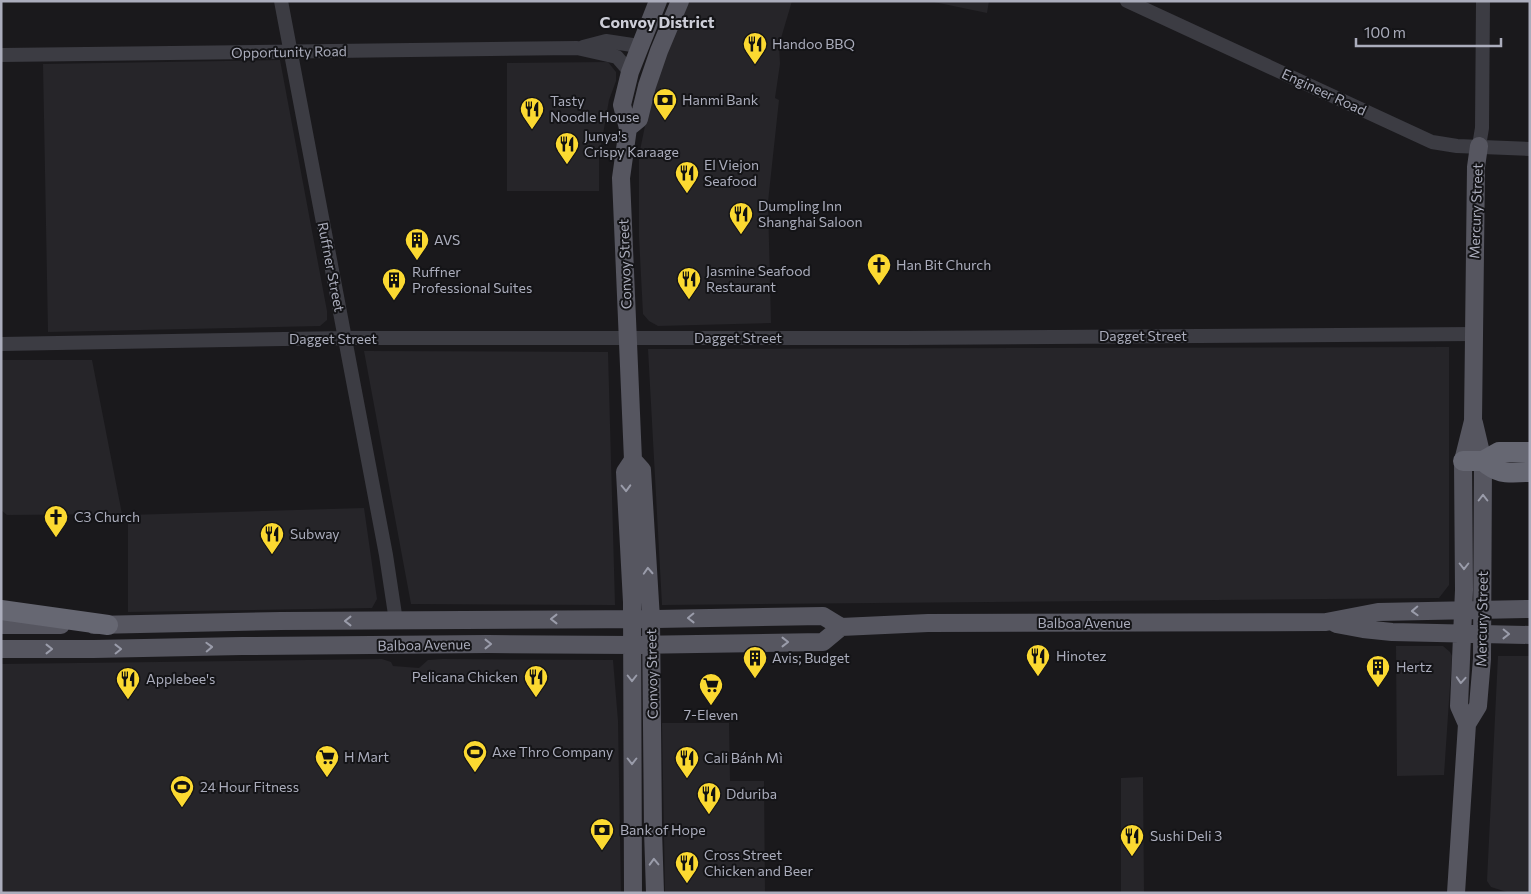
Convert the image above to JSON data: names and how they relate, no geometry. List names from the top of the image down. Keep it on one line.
{"streets":{"main road":["Mercury Street","Convoy Street","Balboa Avenue"],"street":["Opportunity Road","Engineer Road","Ruffner Street","Dagget Street"]},"crossings":[["Opportunity Road","Ruffner Street"],["Engineer Road","Mercury Street"],["Mercury Street","Dagget Street"],["Mercury Street","Balboa Avenue"],["Convoy Street","Dagget Street"],["Convoy Street","Balboa Avenue"],["Ruffner Street","Dagget Street"],["Ruffner Street","Balboa Avenue"]],"districts":["Convoy District"],"places":{"restaurant":["Handoo BBQ","Tasty Noodle House","Junya's Crispy Karaage","El Viejon Seafood","Dumpling Inn Shanghai Saloon","Jasmine Seafood Restaurant","Subway","Hinotez","Pelicana Chicken","Applebee's","Cali Bánh Mì","Dduriba","Sushi Deli 3","Cross Street Chicken and Beer"],"bank":["Hanmi Bank","Bank of Hope"],"building":["AVS","Ruffner Professional Suites","Avis; Budget","Hertz"],"church":["Han Bit Church","C3 Church"],"supermarket":["7-Eleven","H Mart"],"sports":["Axe Thro Company","24 Hour Fitness"]},"scale_bar":"100 m"}
